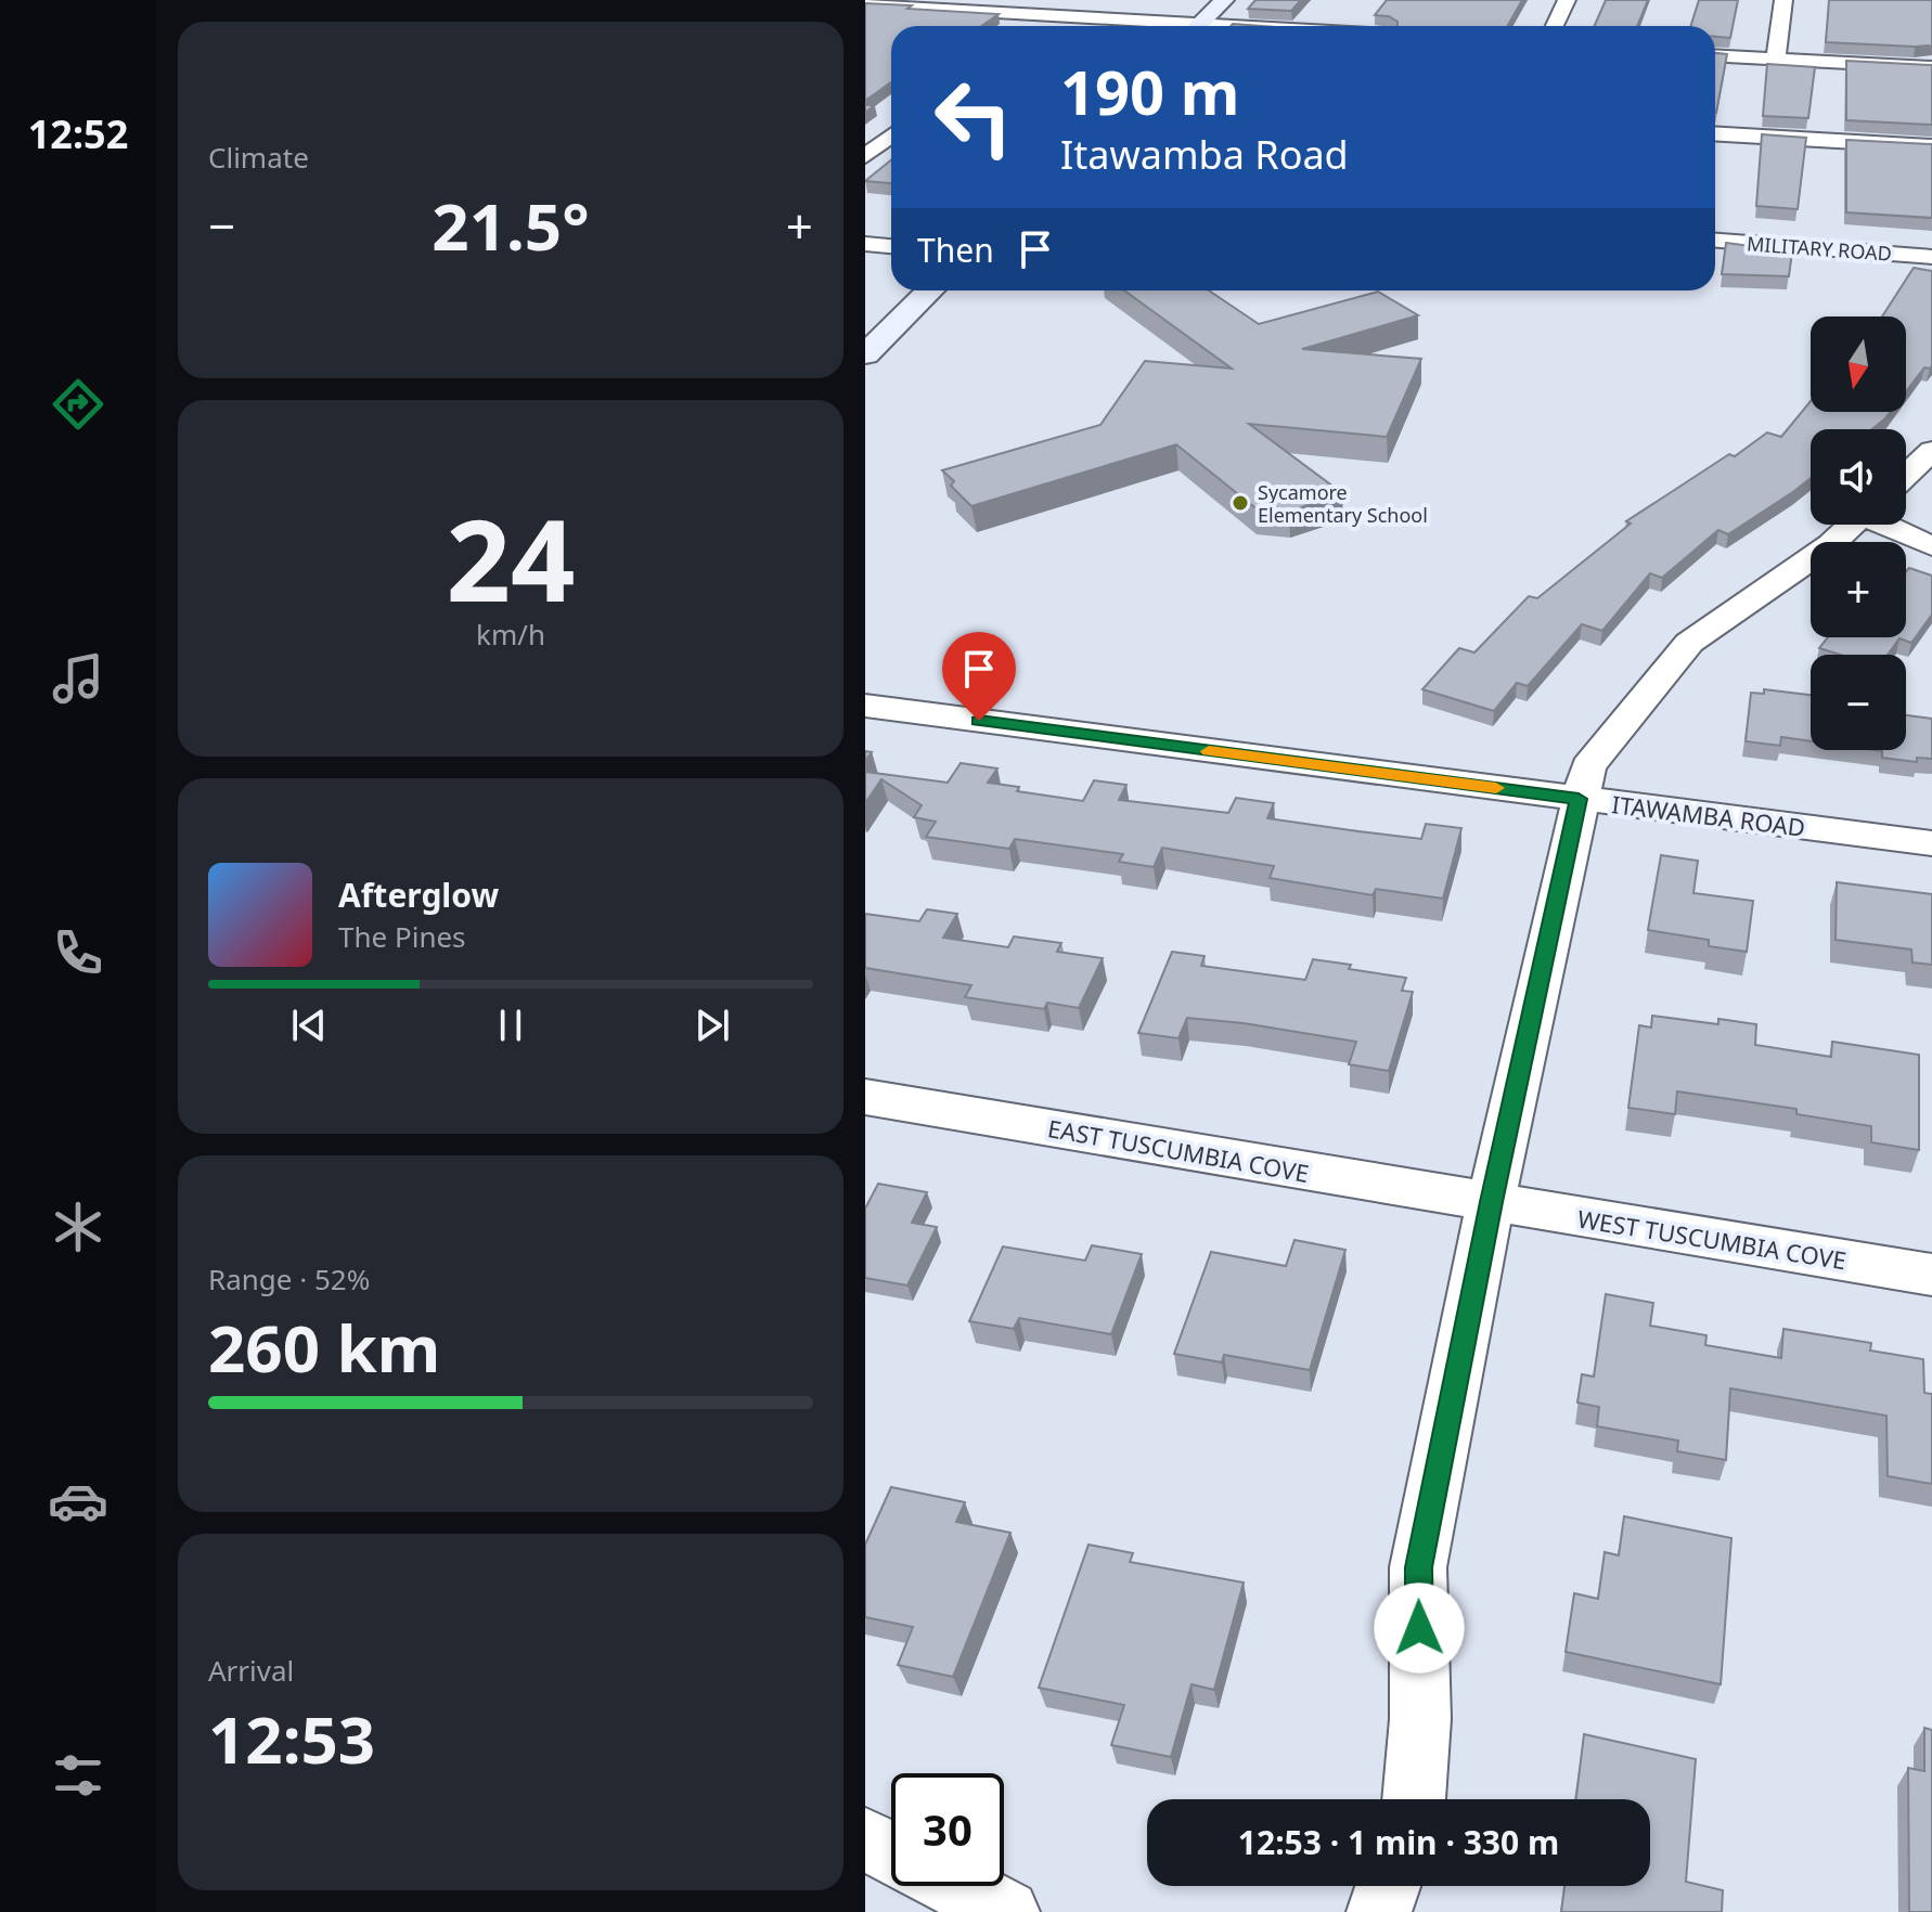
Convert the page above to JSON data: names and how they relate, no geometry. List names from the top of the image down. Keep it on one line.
{"streets":{"street":["MILITARY ROAD","ITAWAMBA ROAD","EAST TUSCUMBIA COVE","WEST TUSCUMBIA COVE"]},"crossings":[["EAST TUSCUMBIA COVE","WEST TUSCUMBIA COVE"]],"places":["Sycamore Elementary School"],"north":"bottom","page":{"tabs":"12:52","tile":["Climate",["24","km/h"],["Range · 52%","260 km"],["Arrival","12:53"]],"turn":["190 m","Itawamba Road"],"heat":["−","21.5°","+"],"then":"Then","map_buttons":["+","−"],"song":["Afterglow","The Pines"],"limit":"30","trip":"12:53 · 1 min · 330 m"}}
